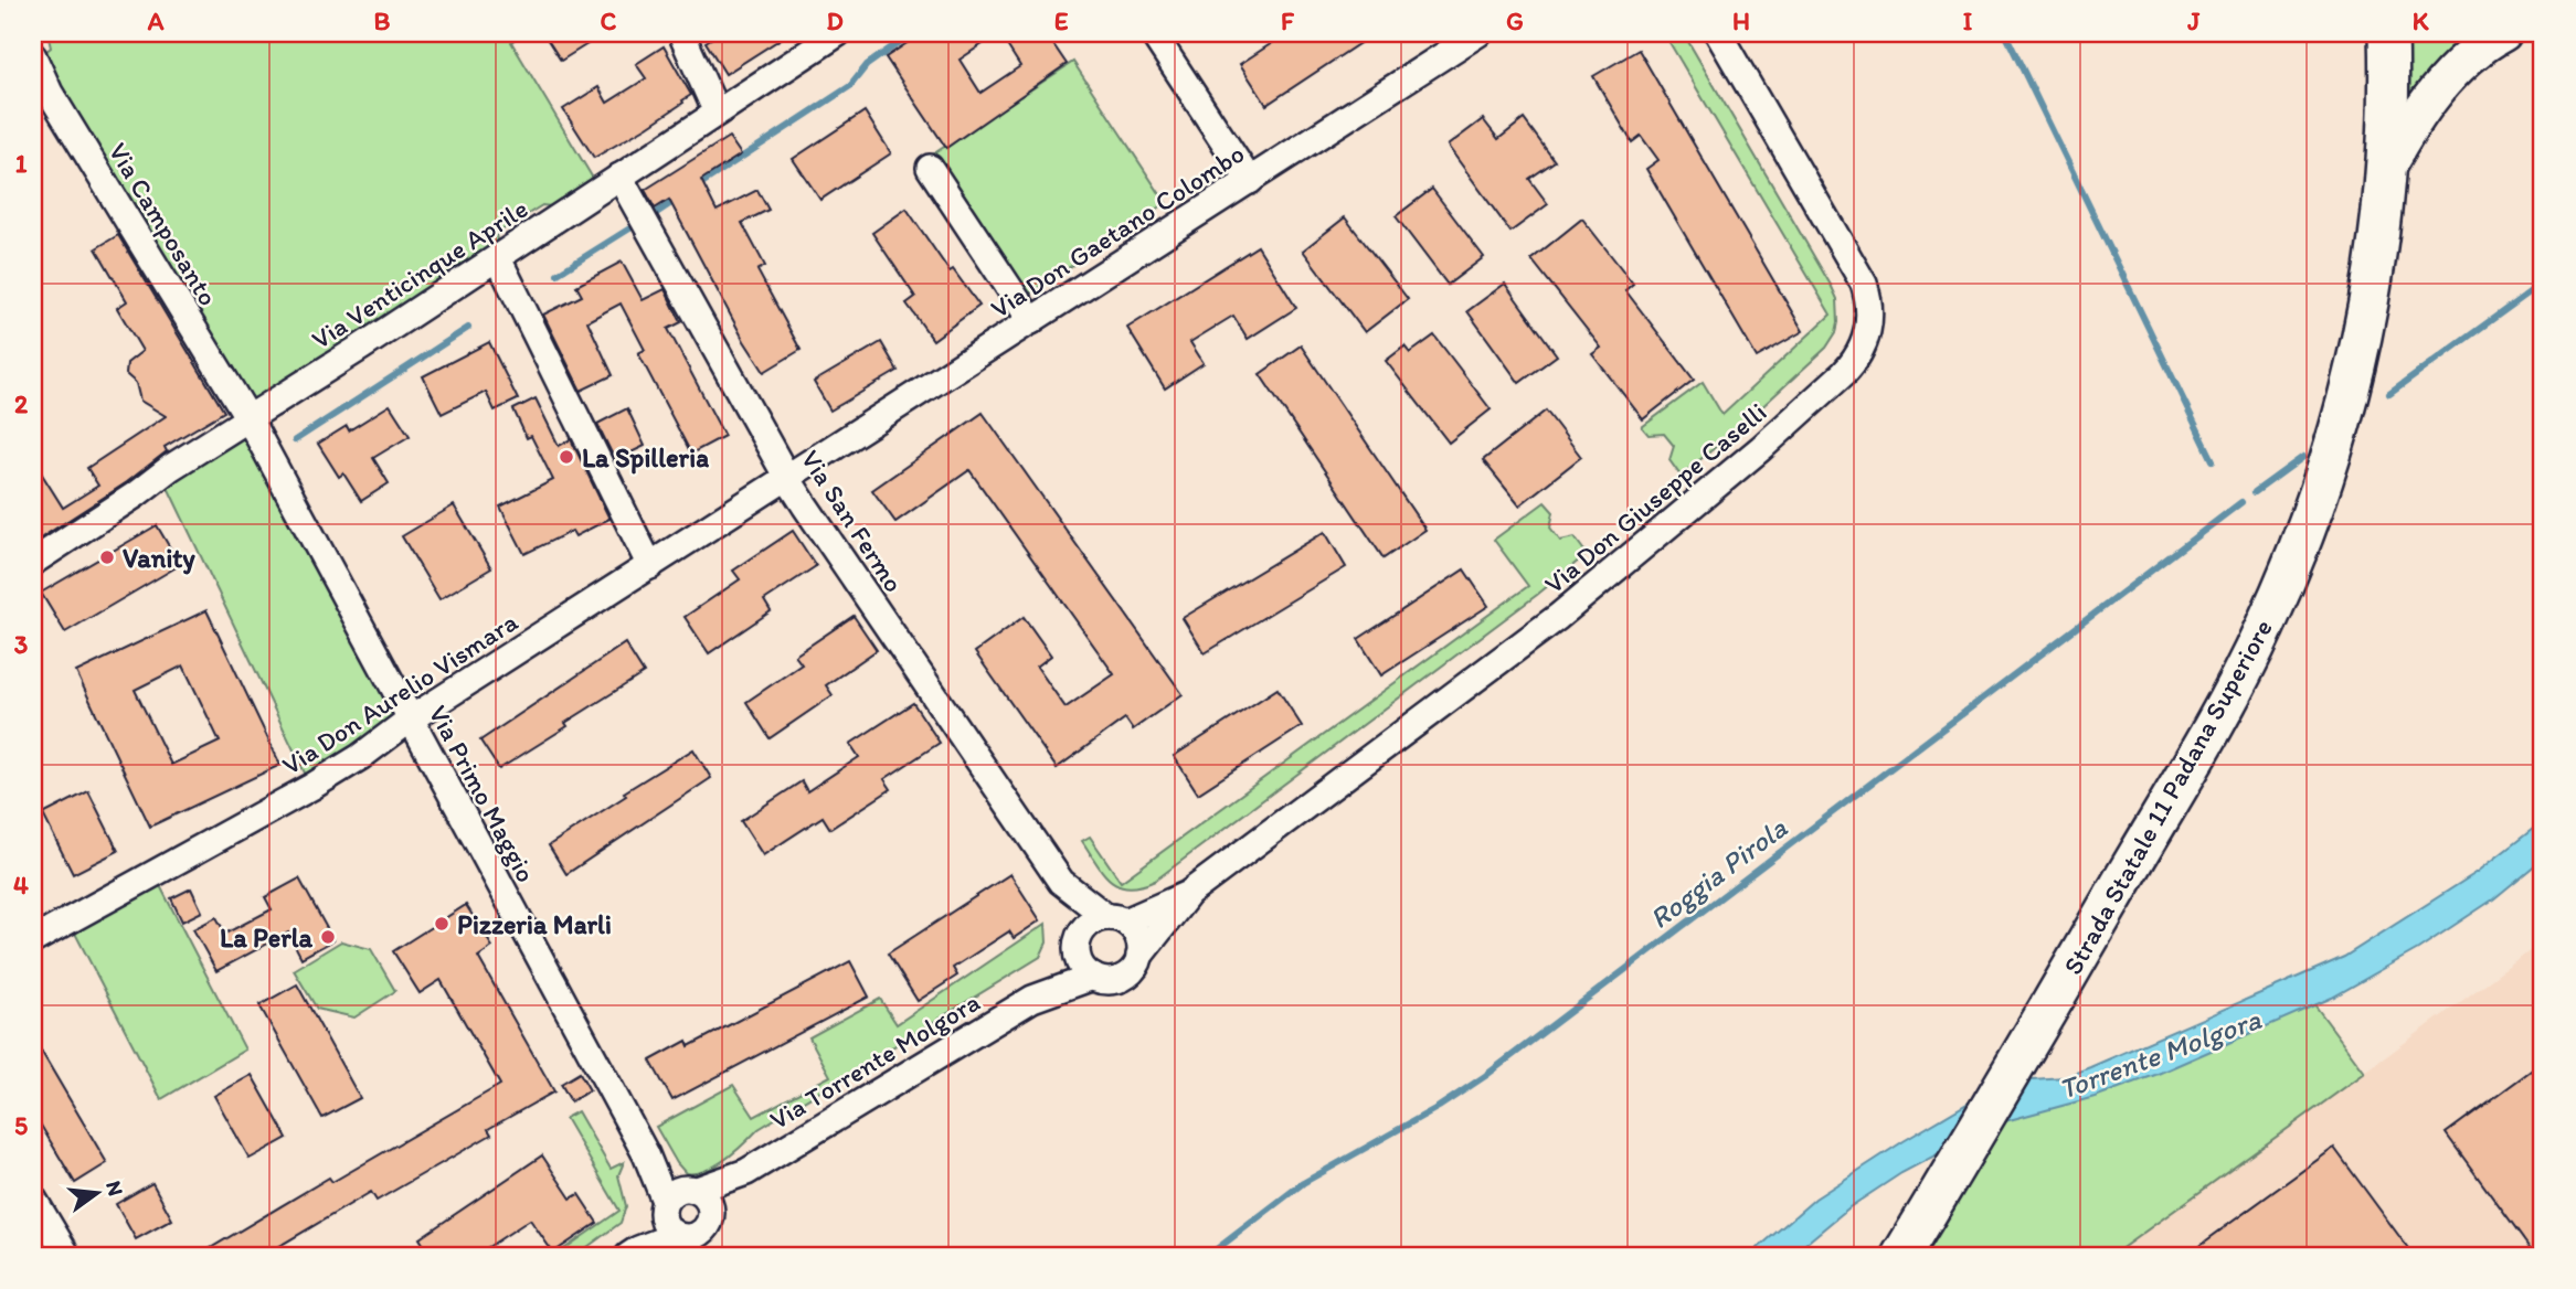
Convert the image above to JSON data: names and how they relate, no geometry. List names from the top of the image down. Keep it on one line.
{"streets":{"main road":["Strada Statale 11 Padana Superiore"],"street":["Via Camposanto","Via Don Gaetano Colombo","Via Venticinque Aprile","Via Don Giuseppe Caselli","Via San Fermo","Via Don Aurelio Vismara","Via Primo Maggio","Via Torrente Molgora"]},"crossings":[["Via Camposanto","Via Venticinque Aprile"],["Via Camposanto","Via Primo Maggio"],["Via Don Gaetano Colombo","Via San Fermo"],["Via Don Gaetano Colombo","Via Don Aurelio Vismara"],["Via Venticinque Aprile","Via San Fermo"],["Via Venticinque Aprile","Via Primo Maggio"],["Via Don Giuseppe Caselli","Via Torrente Molgora"],["Via San Fermo","Via Don Aurelio Vismara"],["Via Don Aurelio Vismara","Via Primo Maggio"],["Via Primo Maggio","Via Torrente Molgora"]],"water":["Roggia Pirola","Torrente Molgora"],"places":["La Spilleria","Vanity","Pizzeria Marli","La Perla"],"north":"right","grid":{"columns":["A","B","C","D","E","F","G","H","I","J","K"],"rows":["1","2","3","4","5"]}}
